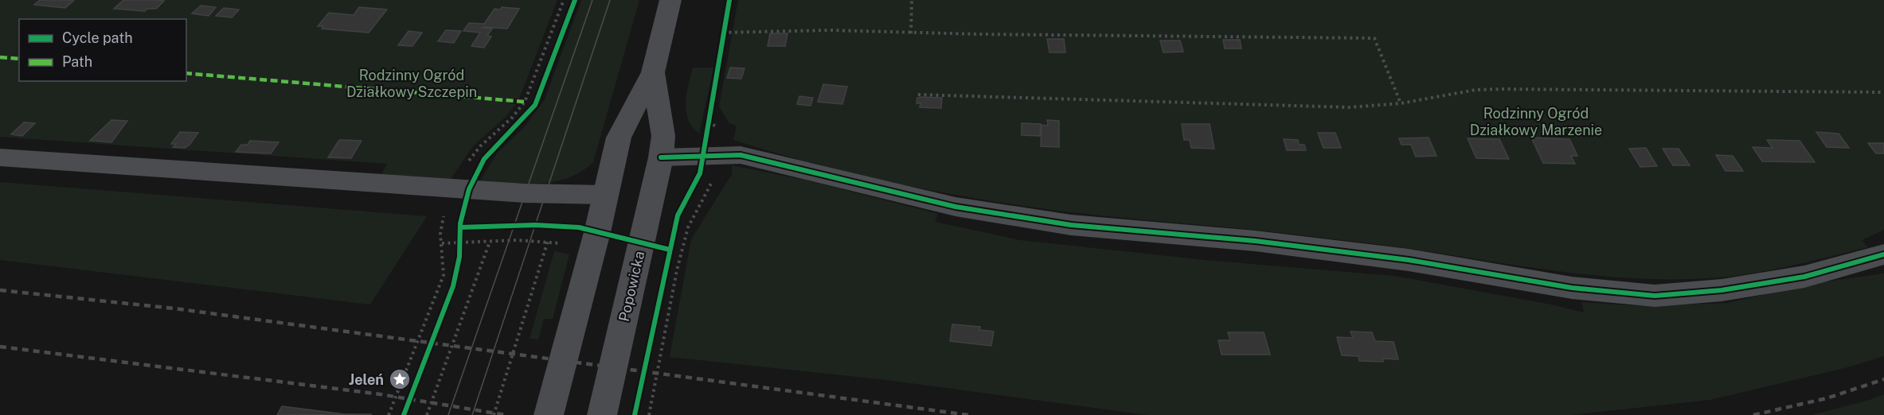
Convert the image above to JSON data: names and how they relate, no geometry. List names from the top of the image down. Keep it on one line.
{"streets":{"street":["Popowicka"]},"parks":["Rodzinny Ogród Działkowy Szczepin","Rodzinny Ogród Działkowy Marzenie"],"places":{"place":["Jeleń"]},"legend":["Cycle path","Path"]}
